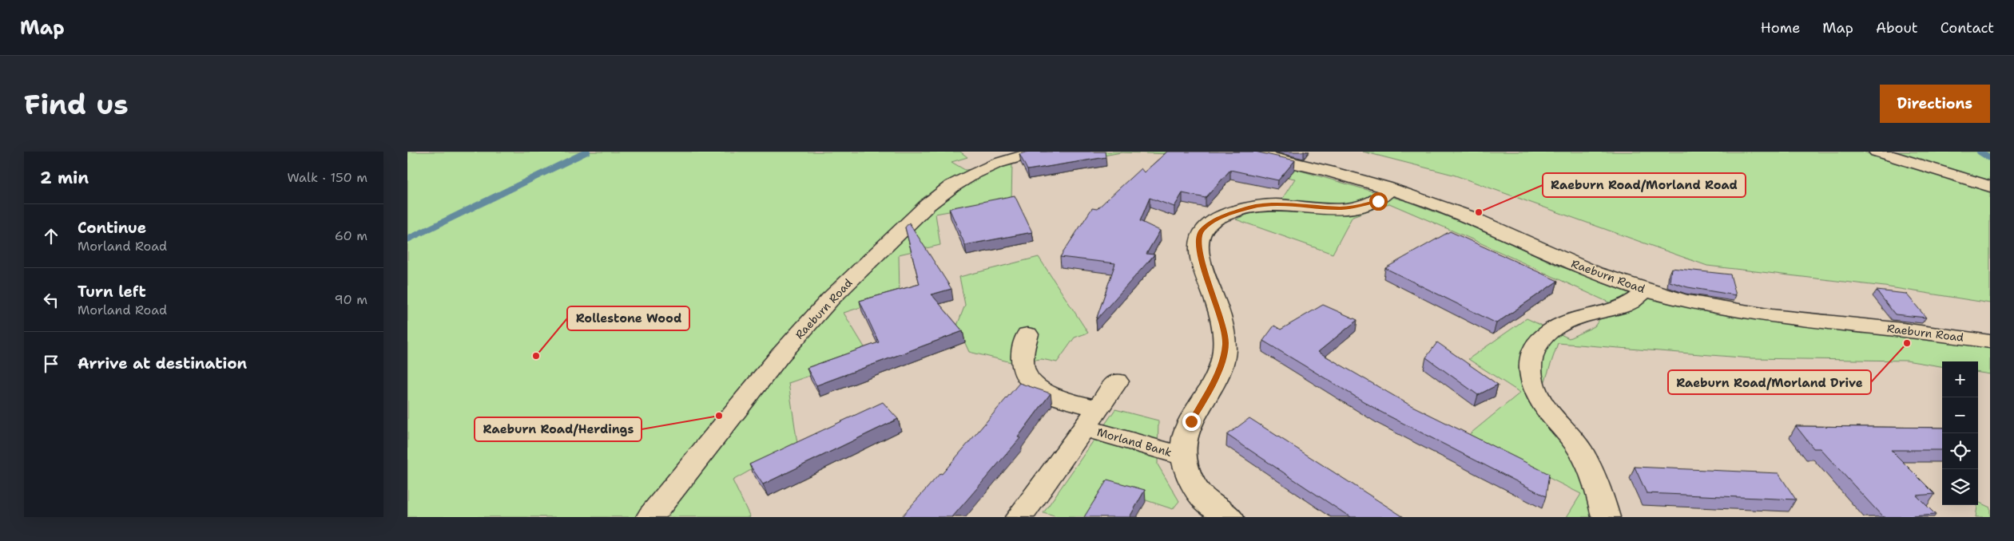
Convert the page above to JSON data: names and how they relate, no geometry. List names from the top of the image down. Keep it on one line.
{"streets":{"street":["Raeburn Road","Morland Bank"]},"places":["Raeburn Road/Morland Road","Raeburn Road/Morland Drive","Rollestone Wood","Raeburn Road/Herdings"],"page":{"header":"Map","nav":["Home","Map","About","Contact"],"buttons":"Directions","title":"Find us","heading":["2 min","Walk · 150 m"],"list":[["Continue","Morland Road","60 m"],["Turn left","Morland Road","90 m"],"Arrive at destination"],"map_buttons":["+","−"]}}
